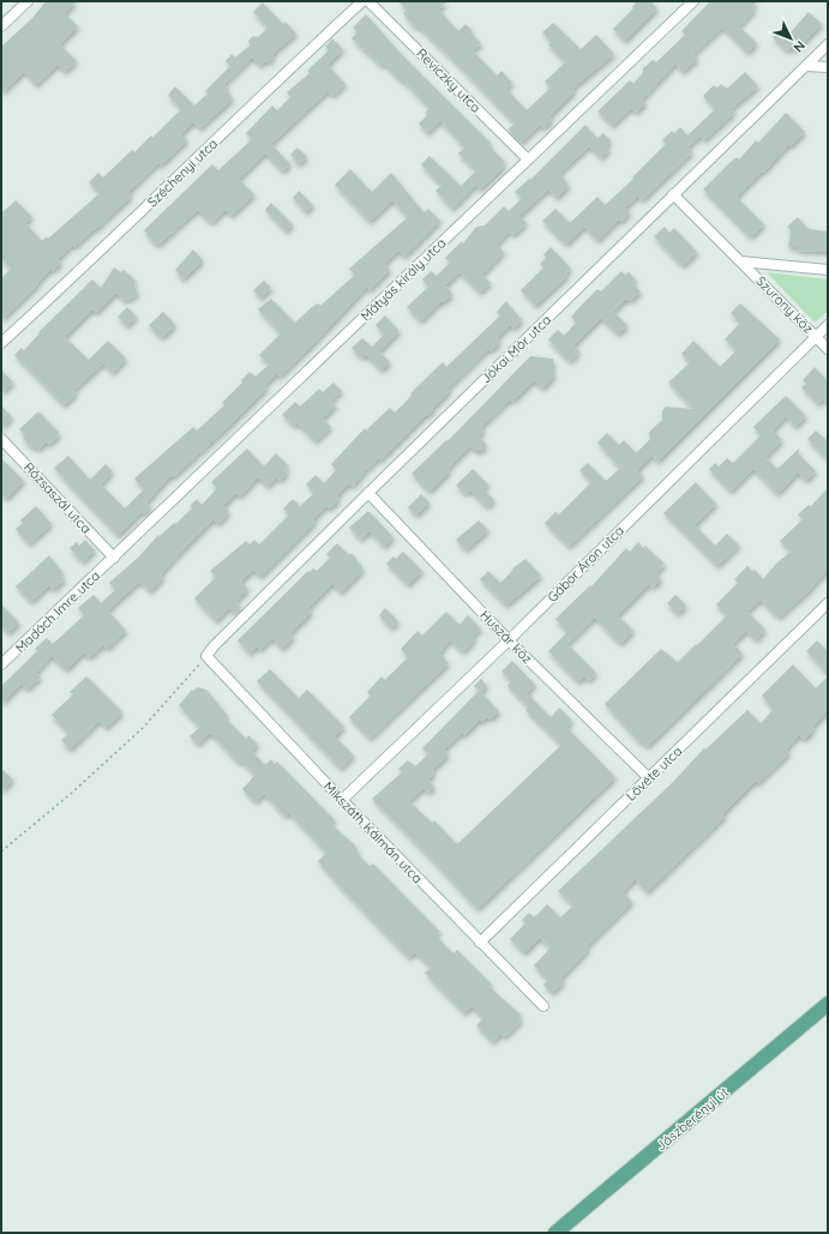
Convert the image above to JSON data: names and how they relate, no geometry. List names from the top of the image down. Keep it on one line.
{"streets":{"main road":["Jászberényi út"],"street":["Reviczky utca","Széchenyi utca","Mátyás király utca","Szurony köz","Jókai Mór utca","Rózsaszál utca","Gábor Áron utca","Madách Imre utca","Huszár köz","Lövéte utca","Mikszáth Kálmán utca"]},"crossings":[["Reviczky utca","Mátyás király utca"],["Mátyás király utca","Rózsaszál utca"],["Mátyás király utca","Madách Imre utca"],["Szurony köz","Gábor Áron utca"],["Jókai Mór utca","Huszár köz"],["Jókai Mór utca","Mikszáth Kálmán utca"],["Rózsaszál utca","Madách Imre utca"],["Gábor Áron utca","Huszár köz"],["Gábor Áron utca","Mikszáth Kálmán utca"],["Huszár köz","Lövéte utca"],["Lövéte utca","Mikszáth Kálmán utca"]],"north":"bottom right"}
